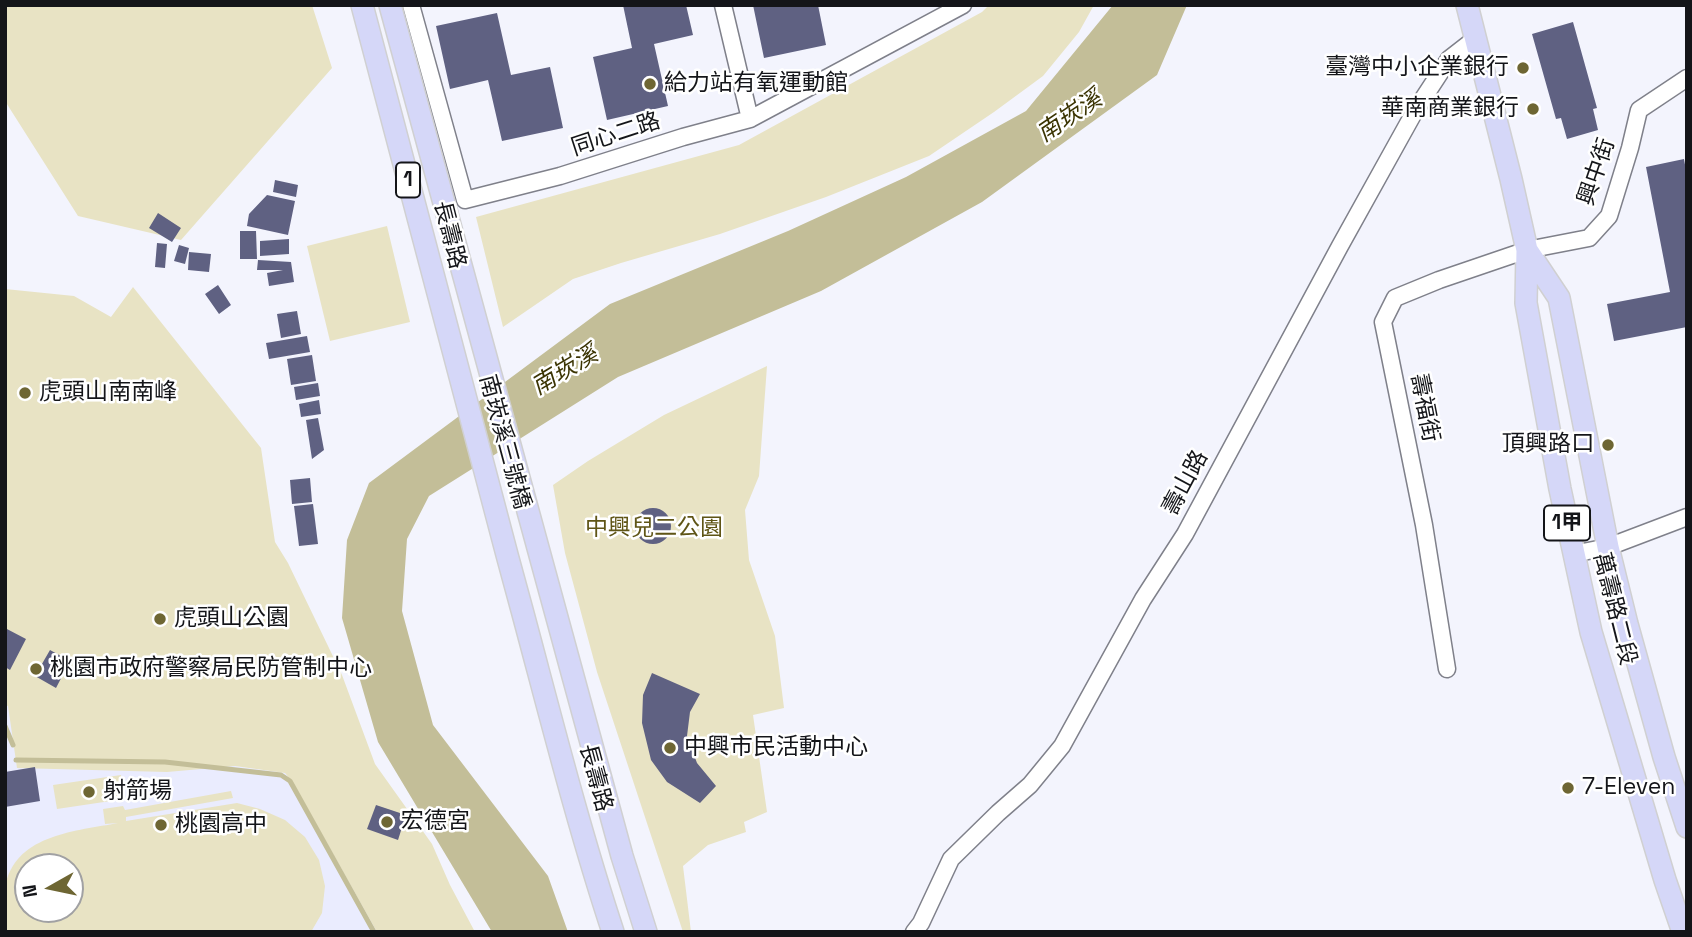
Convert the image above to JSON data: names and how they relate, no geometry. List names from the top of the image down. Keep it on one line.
{"streets":{"main road":["1","長壽路","南崁溪三號橋","1甲","萬壽路二段"],"street":["同心二路","興中街","壽福街","壽山路"]},"crossings":[["同心二路","長壽路"],["興中街","壽福街"],["興中街","萬壽路二段"],["長壽路","南崁溪三號橋"],["壽福街","萬壽路二段"],["壽山路","萬壽路二段"]],"water":["南崁溪"],"parks":["中興兒二公園"],"places":["臺灣中小企業銀行","給力站有氧運動館","華南商業銀行","虎頭山南南峰","頂興路口","虎頭山公園","桃園市政府警察局民防管制中心","中興市民活動中心","7-Eleven","射箭場","宏德宮","桃園高中"],"north":"left"}
